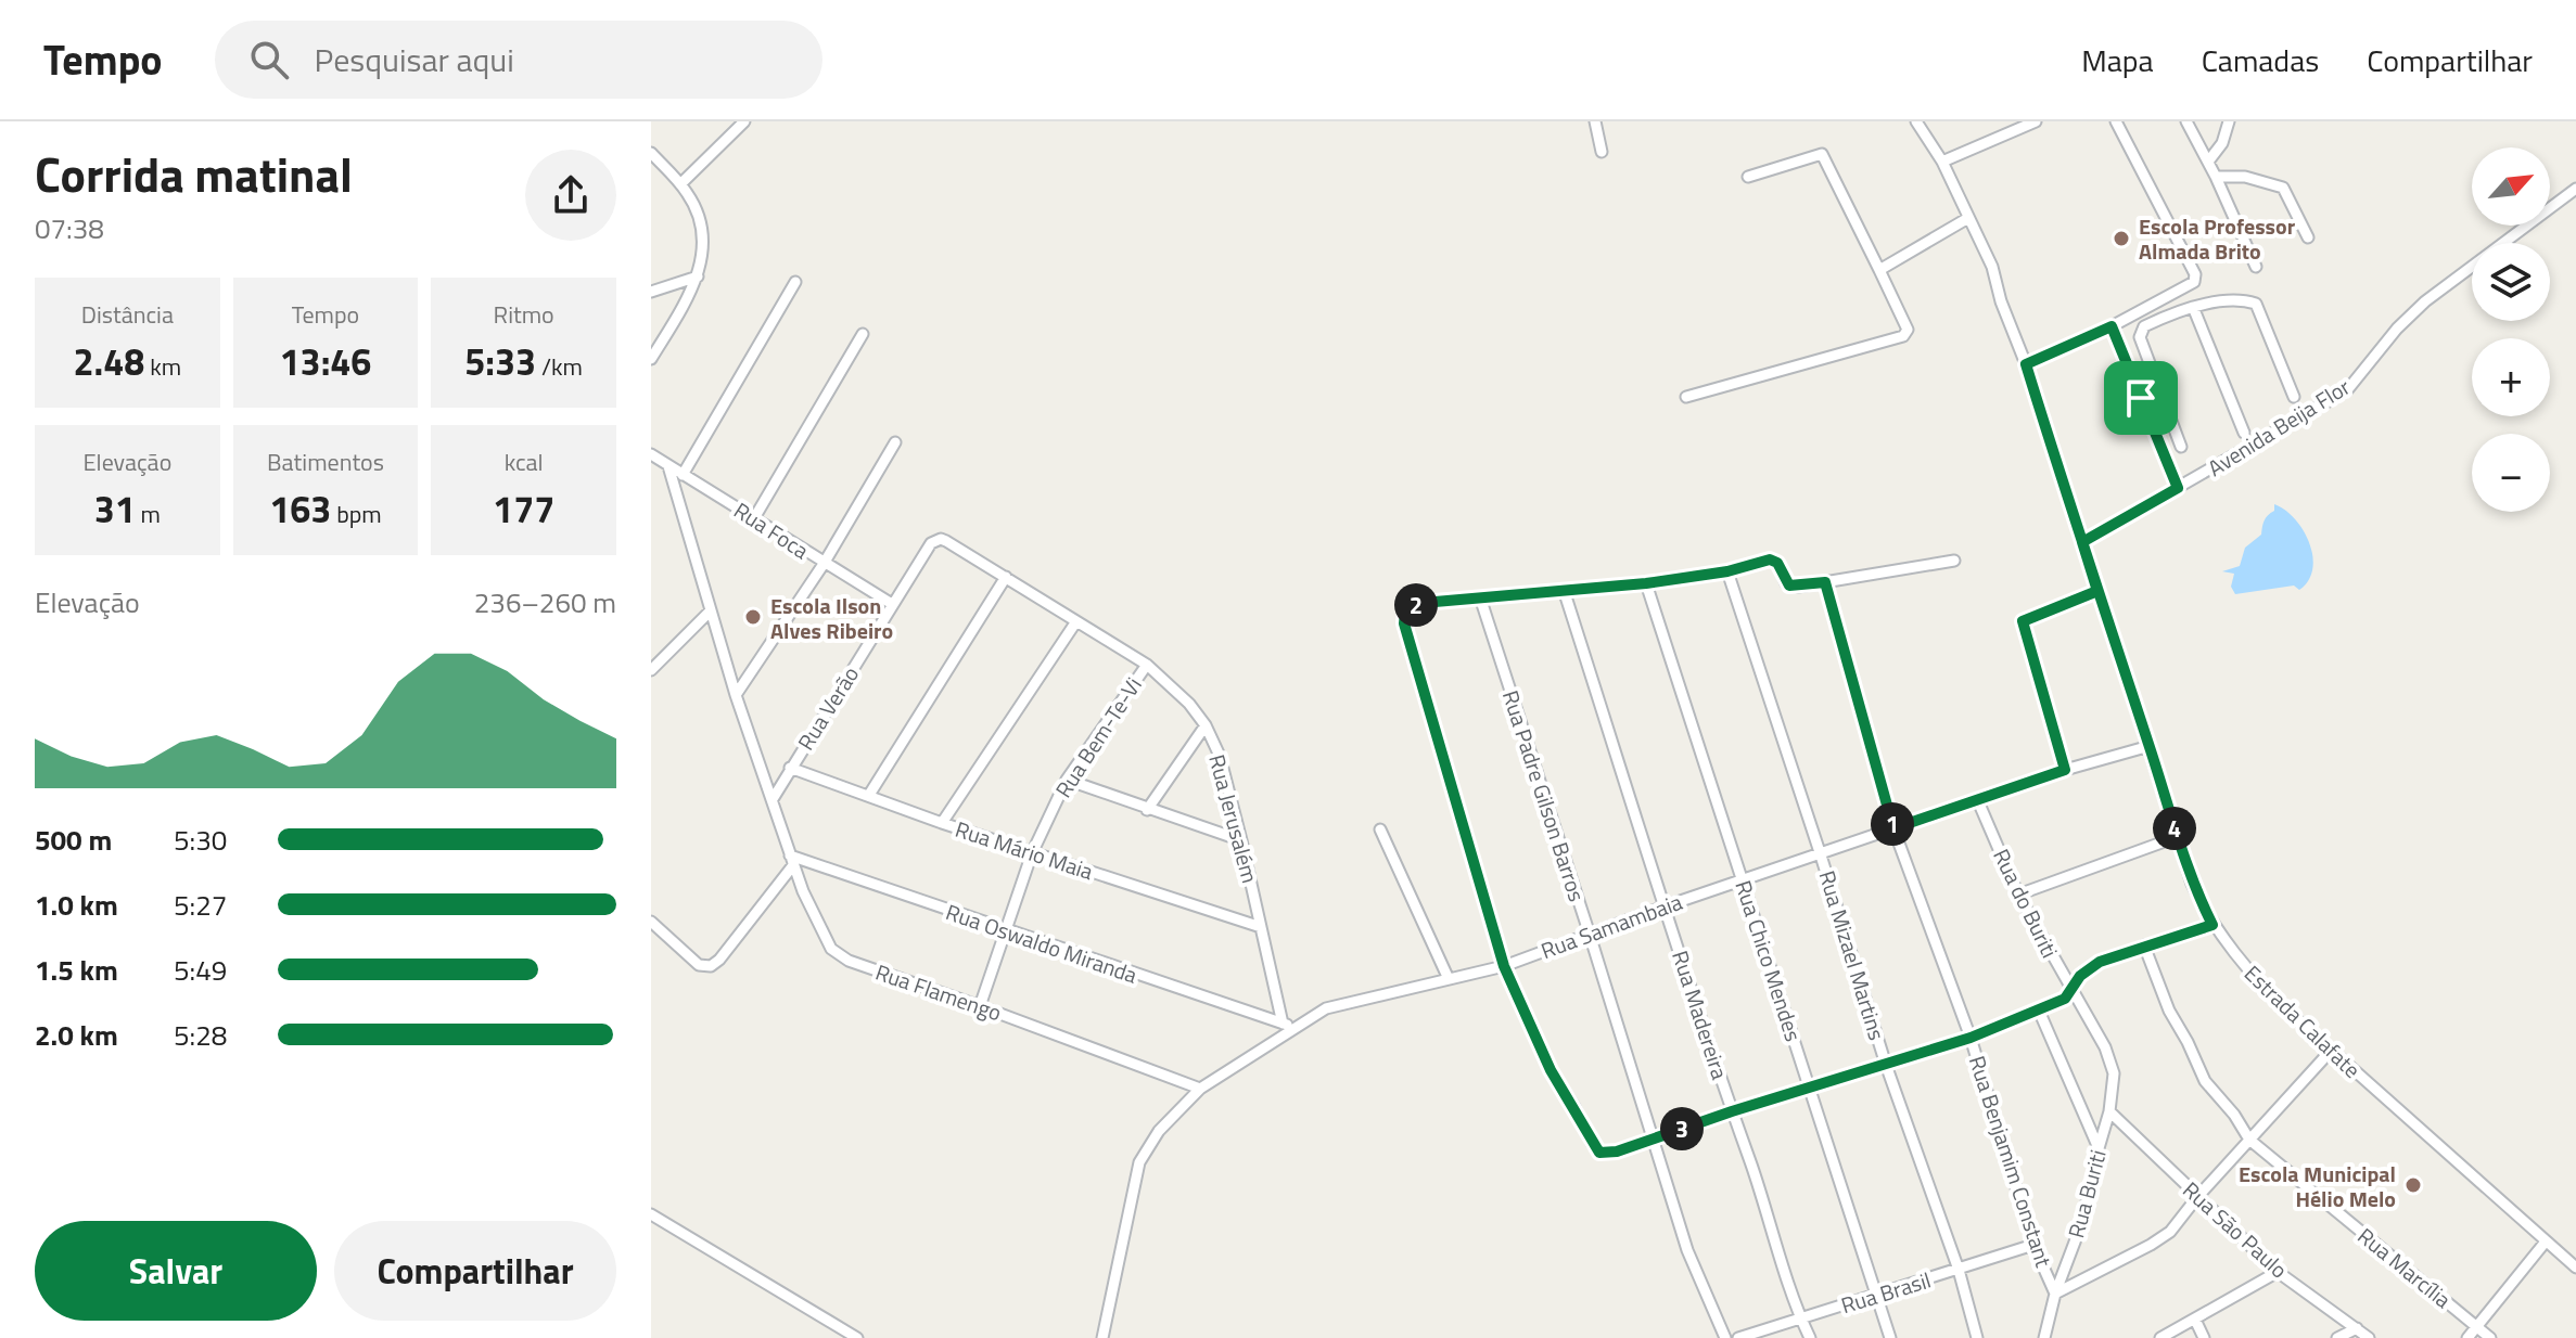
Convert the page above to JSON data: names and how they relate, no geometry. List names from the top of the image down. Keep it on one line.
{"streets":{"street":["Avenida Beija Flor","Rua Foca","Rua Verão","Rua Bem-Te-Vi","Rua Padre Gilson Barros","Rua Jerusalém","Rua Mário Maia","Rua do Buriti","Rua Samambaia","Rua Oswaldo Miranda","Rua Mizael Martins","Rua Chico Mendes","Rua Flamengo","Rua Madereira","Estrada Calafate","Rua Benjamim Constant","Rua Buriti","Rua São Paulo","Rua Marcília","Rua Brasil"]},"crossings":[["Avenida Beija Flor","Estrada Calafate"],["Rua Foca","Rua Verão"],["Rua Foca","Rua Flamengo"],["Rua Verão","Rua Jerusalém"],["Rua Verão","Rua Mário Maia"],["Rua Verão","Rua Flamengo"],["Rua Bem-Te-Vi","Rua Jerusalém"],["Rua Bem-Te-Vi","Rua Mário Maia"],["Rua Bem-Te-Vi","Rua Oswaldo Miranda"],["Rua Bem-Te-Vi","Rua Flamengo"],["Rua Padre Gilson Barros","Rua Samambaia"],["Rua Jerusalém","Rua Mário Maia"],["Rua Jerusalém","Rua Oswaldo Miranda"],["Rua do Buriti","Rua Samambaia"],["Rua do Buriti","Rua Buriti"],["Rua Samambaia","Rua Oswaldo Miranda"],["Rua Samambaia","Rua Mizael Martins"],["Rua Samambaia","Rua Chico Mendes"],["Rua Samambaia","Rua Flamengo"],["Rua Samambaia","Rua Madereira"],["Rua Samambaia","Estrada Calafate"],["Rua Samambaia","Rua Benjamim Constant"],["Rua Oswaldo Miranda","Rua Flamengo"],["Rua Mizael Martins","Rua Brasil"],["Rua Chico Mendes","Rua Brasil"],["Rua Madereira","Rua Brasil"],["Rua Benjamim Constant","Rua Buriti"],["Rua Benjamim Constant","Rua Brasil"],["Rua Buriti","Rua São Paulo"]],"places":["Escola Professor Almada Brito","Escola Ilson Alves Ribeiro","Escola Municipal Hélio Melo"],"north":"top right","page":{"header":"Tempo","search":"Pesquisar aqui","nav":["Mapa","Camadas","Compartilhar"],"heading":["Corrida matinal","07:38"],"map_buttons":["+","−"],"stats":[["Distância","2.48 km"],["Tempo","13:46"],["Ritmo","5:33 /km"],["Elevação","31 m"],["Batimentos","163 bpm"],["kcal","177"]],"chart":["Elevação","236–260 m"],"pins":["2","1","4","3"],"list":[{"name":"500 m","note":"5:30"},{"name":"1.0 km","note":"5:27"},{"name":"1.5 km","note":"5:49"},{"name":"2.0 km","note":"5:28"}],"buttons":["Salvar","Compartilhar"]}}
